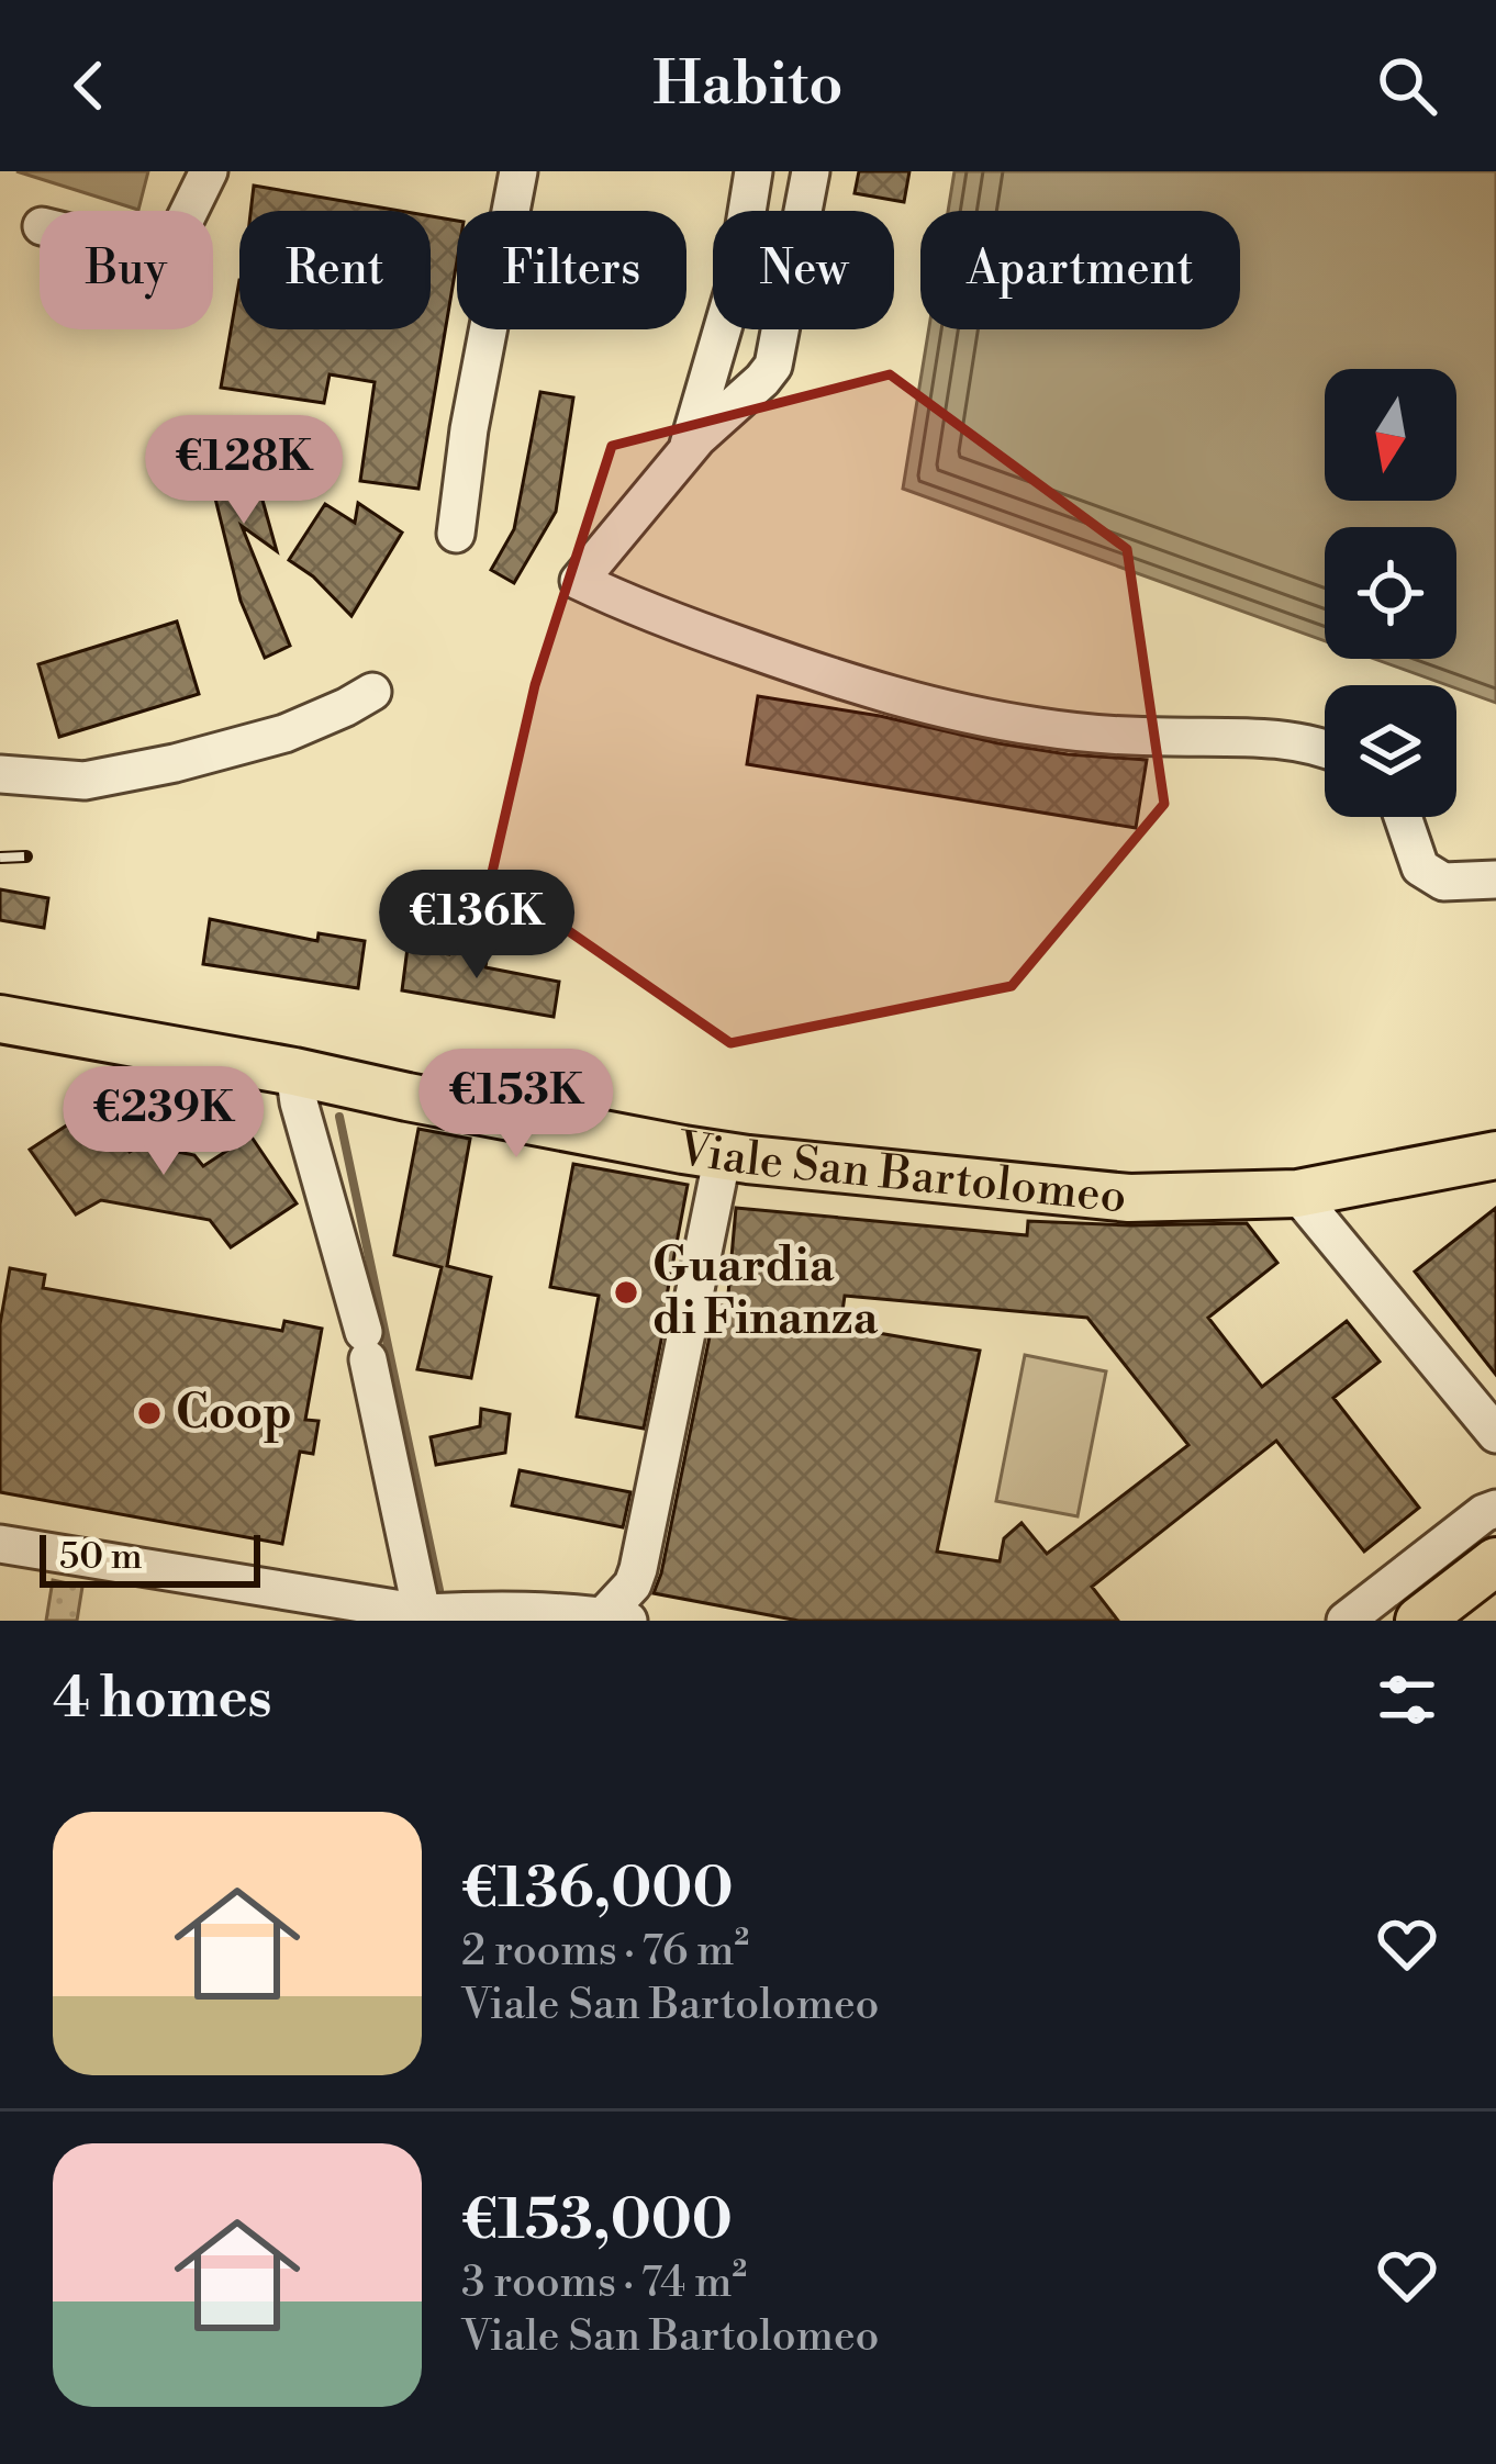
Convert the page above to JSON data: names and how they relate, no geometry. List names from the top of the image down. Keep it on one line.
{"streets":{"main road":["Viale San Bartolomeo"]},"places":["Guardia di Finanza","Coop"],"scale_bar":"50 m","north":"bottom","page":{"header":"Habito","chip":["Buy","Rent","Filters","New","Apartment"],"price":["€128K","€136K","€153K","€239K"],"scale":"50 m","heading":"4 homes","list":[{"name":"€136,000","note":"2 rooms · 76 m² · Viale San Bartolomeo"},{"name":"€153,000","note":"3 rooms · 74 m² · Viale San Bartolomeo"}]}}
